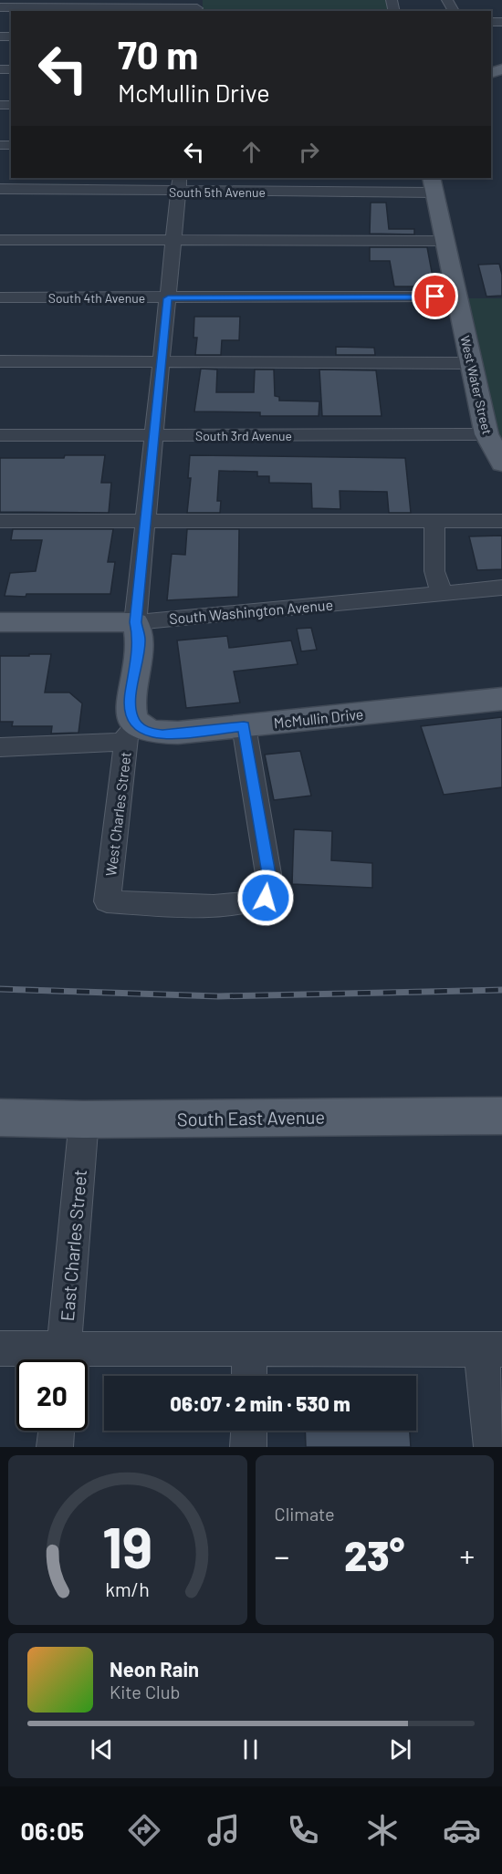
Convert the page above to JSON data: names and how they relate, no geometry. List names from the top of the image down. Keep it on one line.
{"streets":{"main road":["West Water Street","South Washington Avenue","McMullin Drive","West Charles Street","South East Avenue"],"street":["South 5th Avenue","South 4th Avenue","South 3rd Avenue","East Charles Street"]},"crossings":[["South 5th Avenue","West Water Street"],["South 5th Avenue","West Charles Street"],["South 4th Avenue","West Water Street"],["South 4th Avenue","West Charles Street"],["West Water Street","South 3rd Avenue"],["South 3rd Avenue","West Charles Street"],["South Washington Avenue","West Charles Street"],["McMullin Drive","West Charles Street"],["South East Avenue","East Charles Street"]],"page":{"turn":["70 m","McMullin Drive"],"limit":"20","trip":"06:07 · 2 min · 530 m","tile":"Climate","heat":["−","23°","+"],"song":["Neon Rain","Kite Club"],"tabs":"06:05","gauge":["19","km/h"]}}
